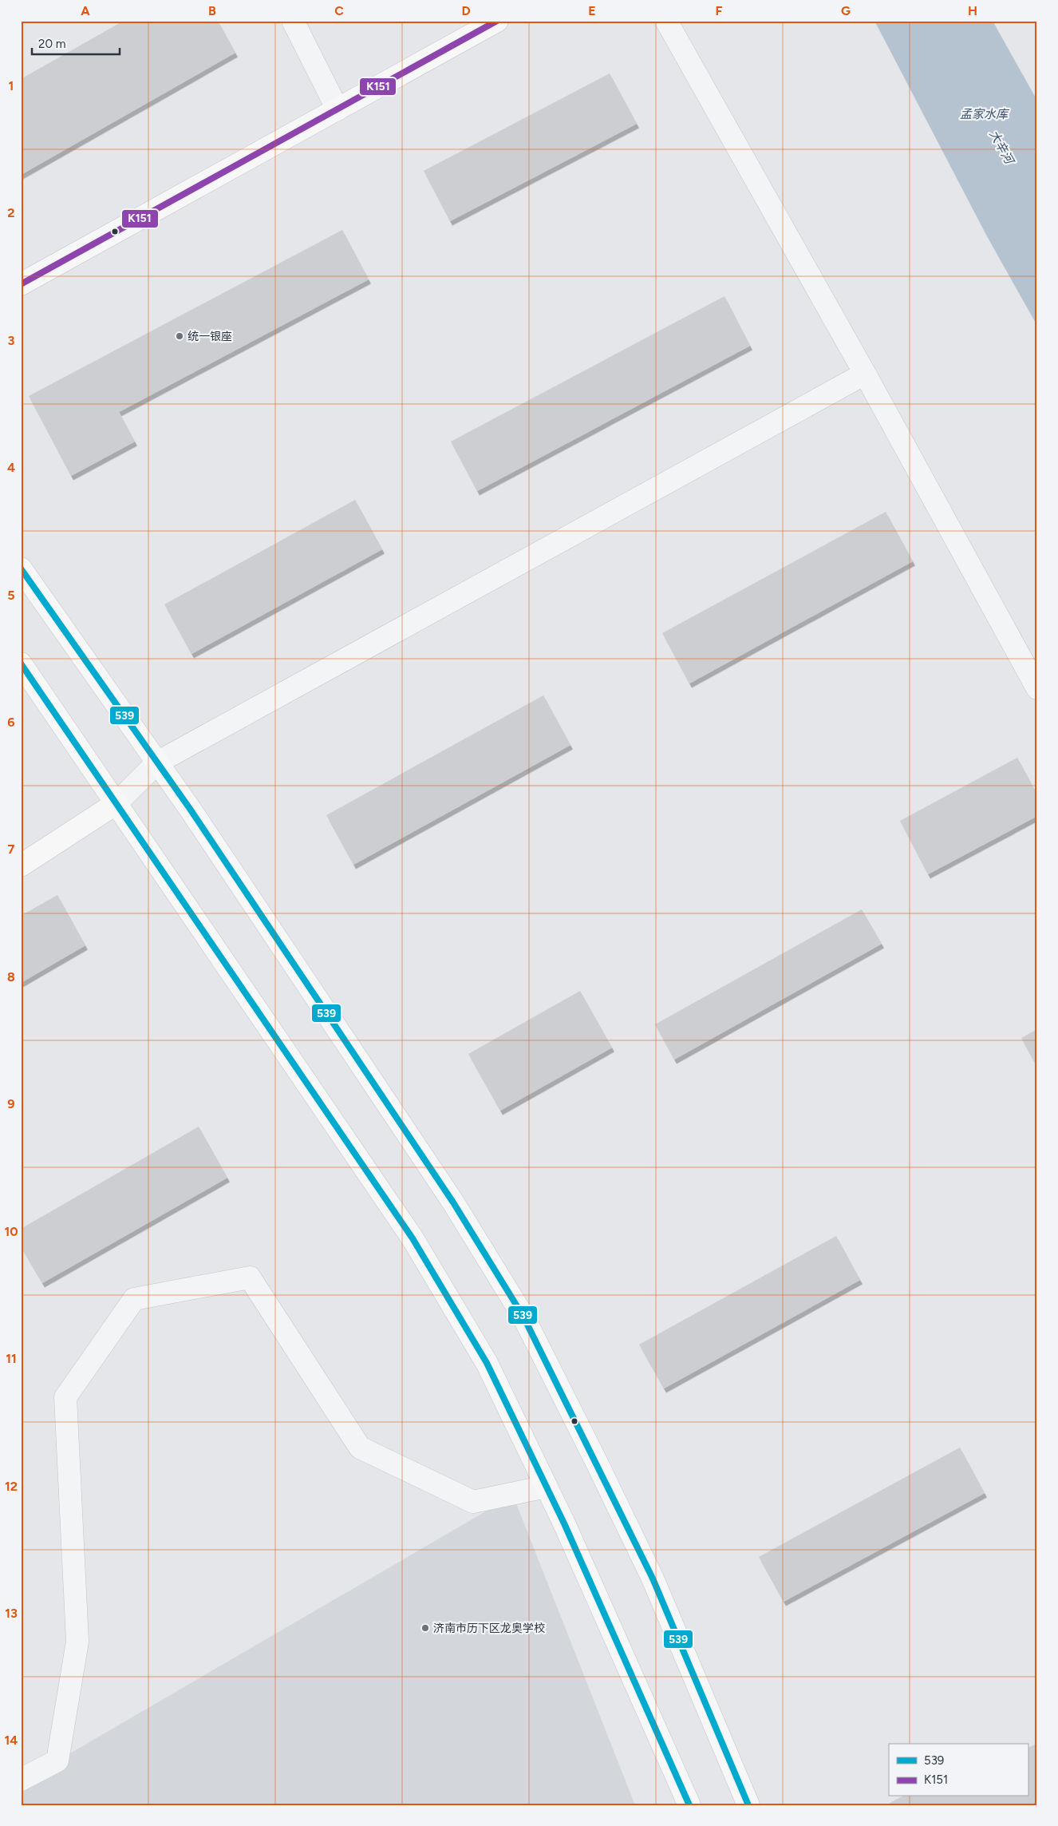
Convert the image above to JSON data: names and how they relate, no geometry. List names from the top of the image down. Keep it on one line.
{"water":["孟家水库","大辛河"],"places":["统一银座","济南市历下区龙奥学校"],"lines":["transit line K151","transit line 539"],"legend":["539","K151"],"scale_bar":"20 m","grid":{"columns":["A","B","C","D","E","F","G","H"],"rows":["1","2","3","4","5","6","7","8","9","10","11","12","13","14"]}}
